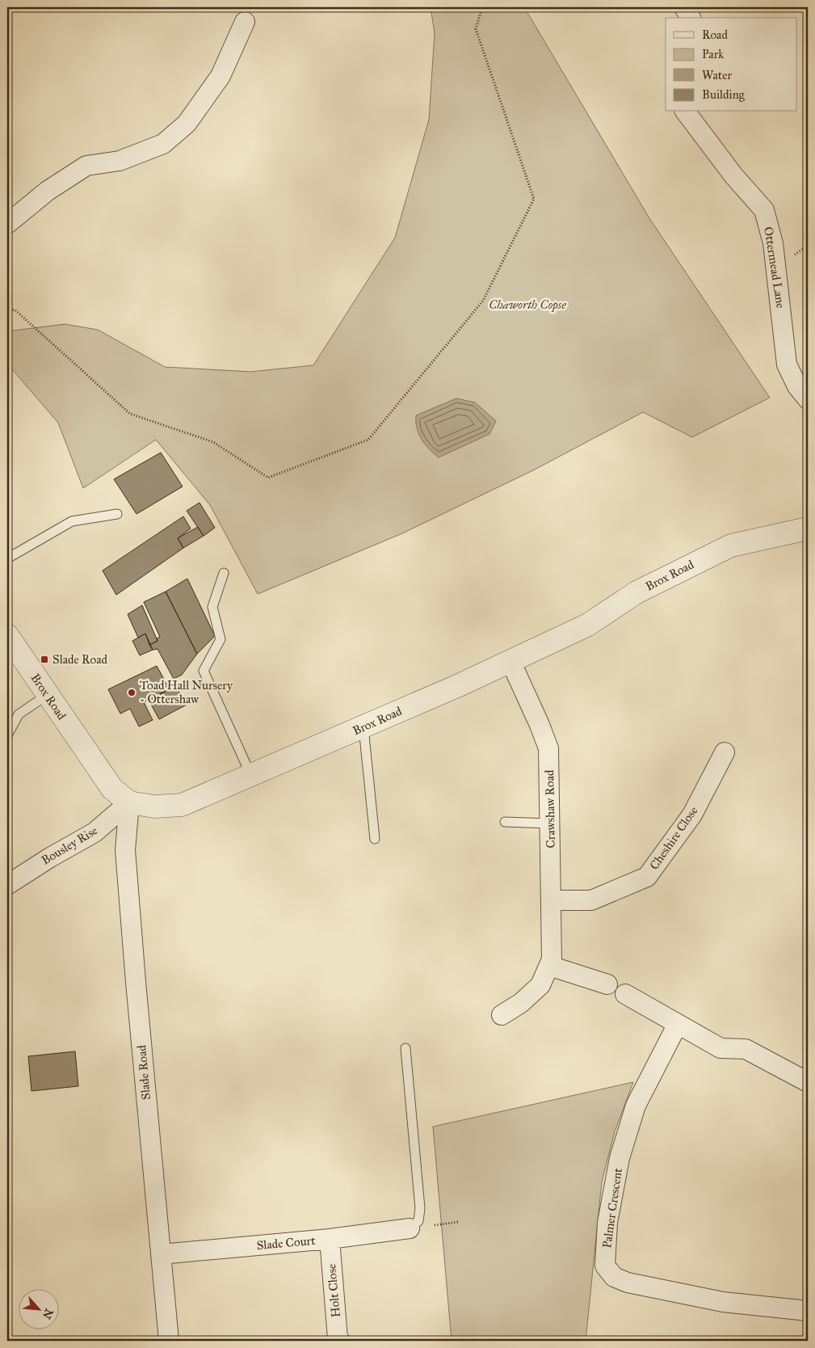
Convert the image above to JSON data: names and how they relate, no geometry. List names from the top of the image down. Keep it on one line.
{"streets":{"street":["Ottermead Lane","Brox Road","Crawshaw Road","Cheshire Close","Bousley Rise","Slade Road","Palmer Crescent","Slade Court","Holt Close"]},"crossings":[["Brox Road","Crawshaw Road"],["Brox Road","Bousley Rise"],["Brox Road","Slade Road"],["Crawshaw Road","Cheshire Close"],["Bousley Rise","Slade Road"],["Slade Road","Slade Court"],["Slade Court","Holt Close"]],"parks":["Chaworth Copse"],"places":{"transit":["Slade Road"],"other":["Toad Hall Nursery - Ottershaw"]},"legend":["Road","Park","Water","Building"],"north":"bottom right"}
